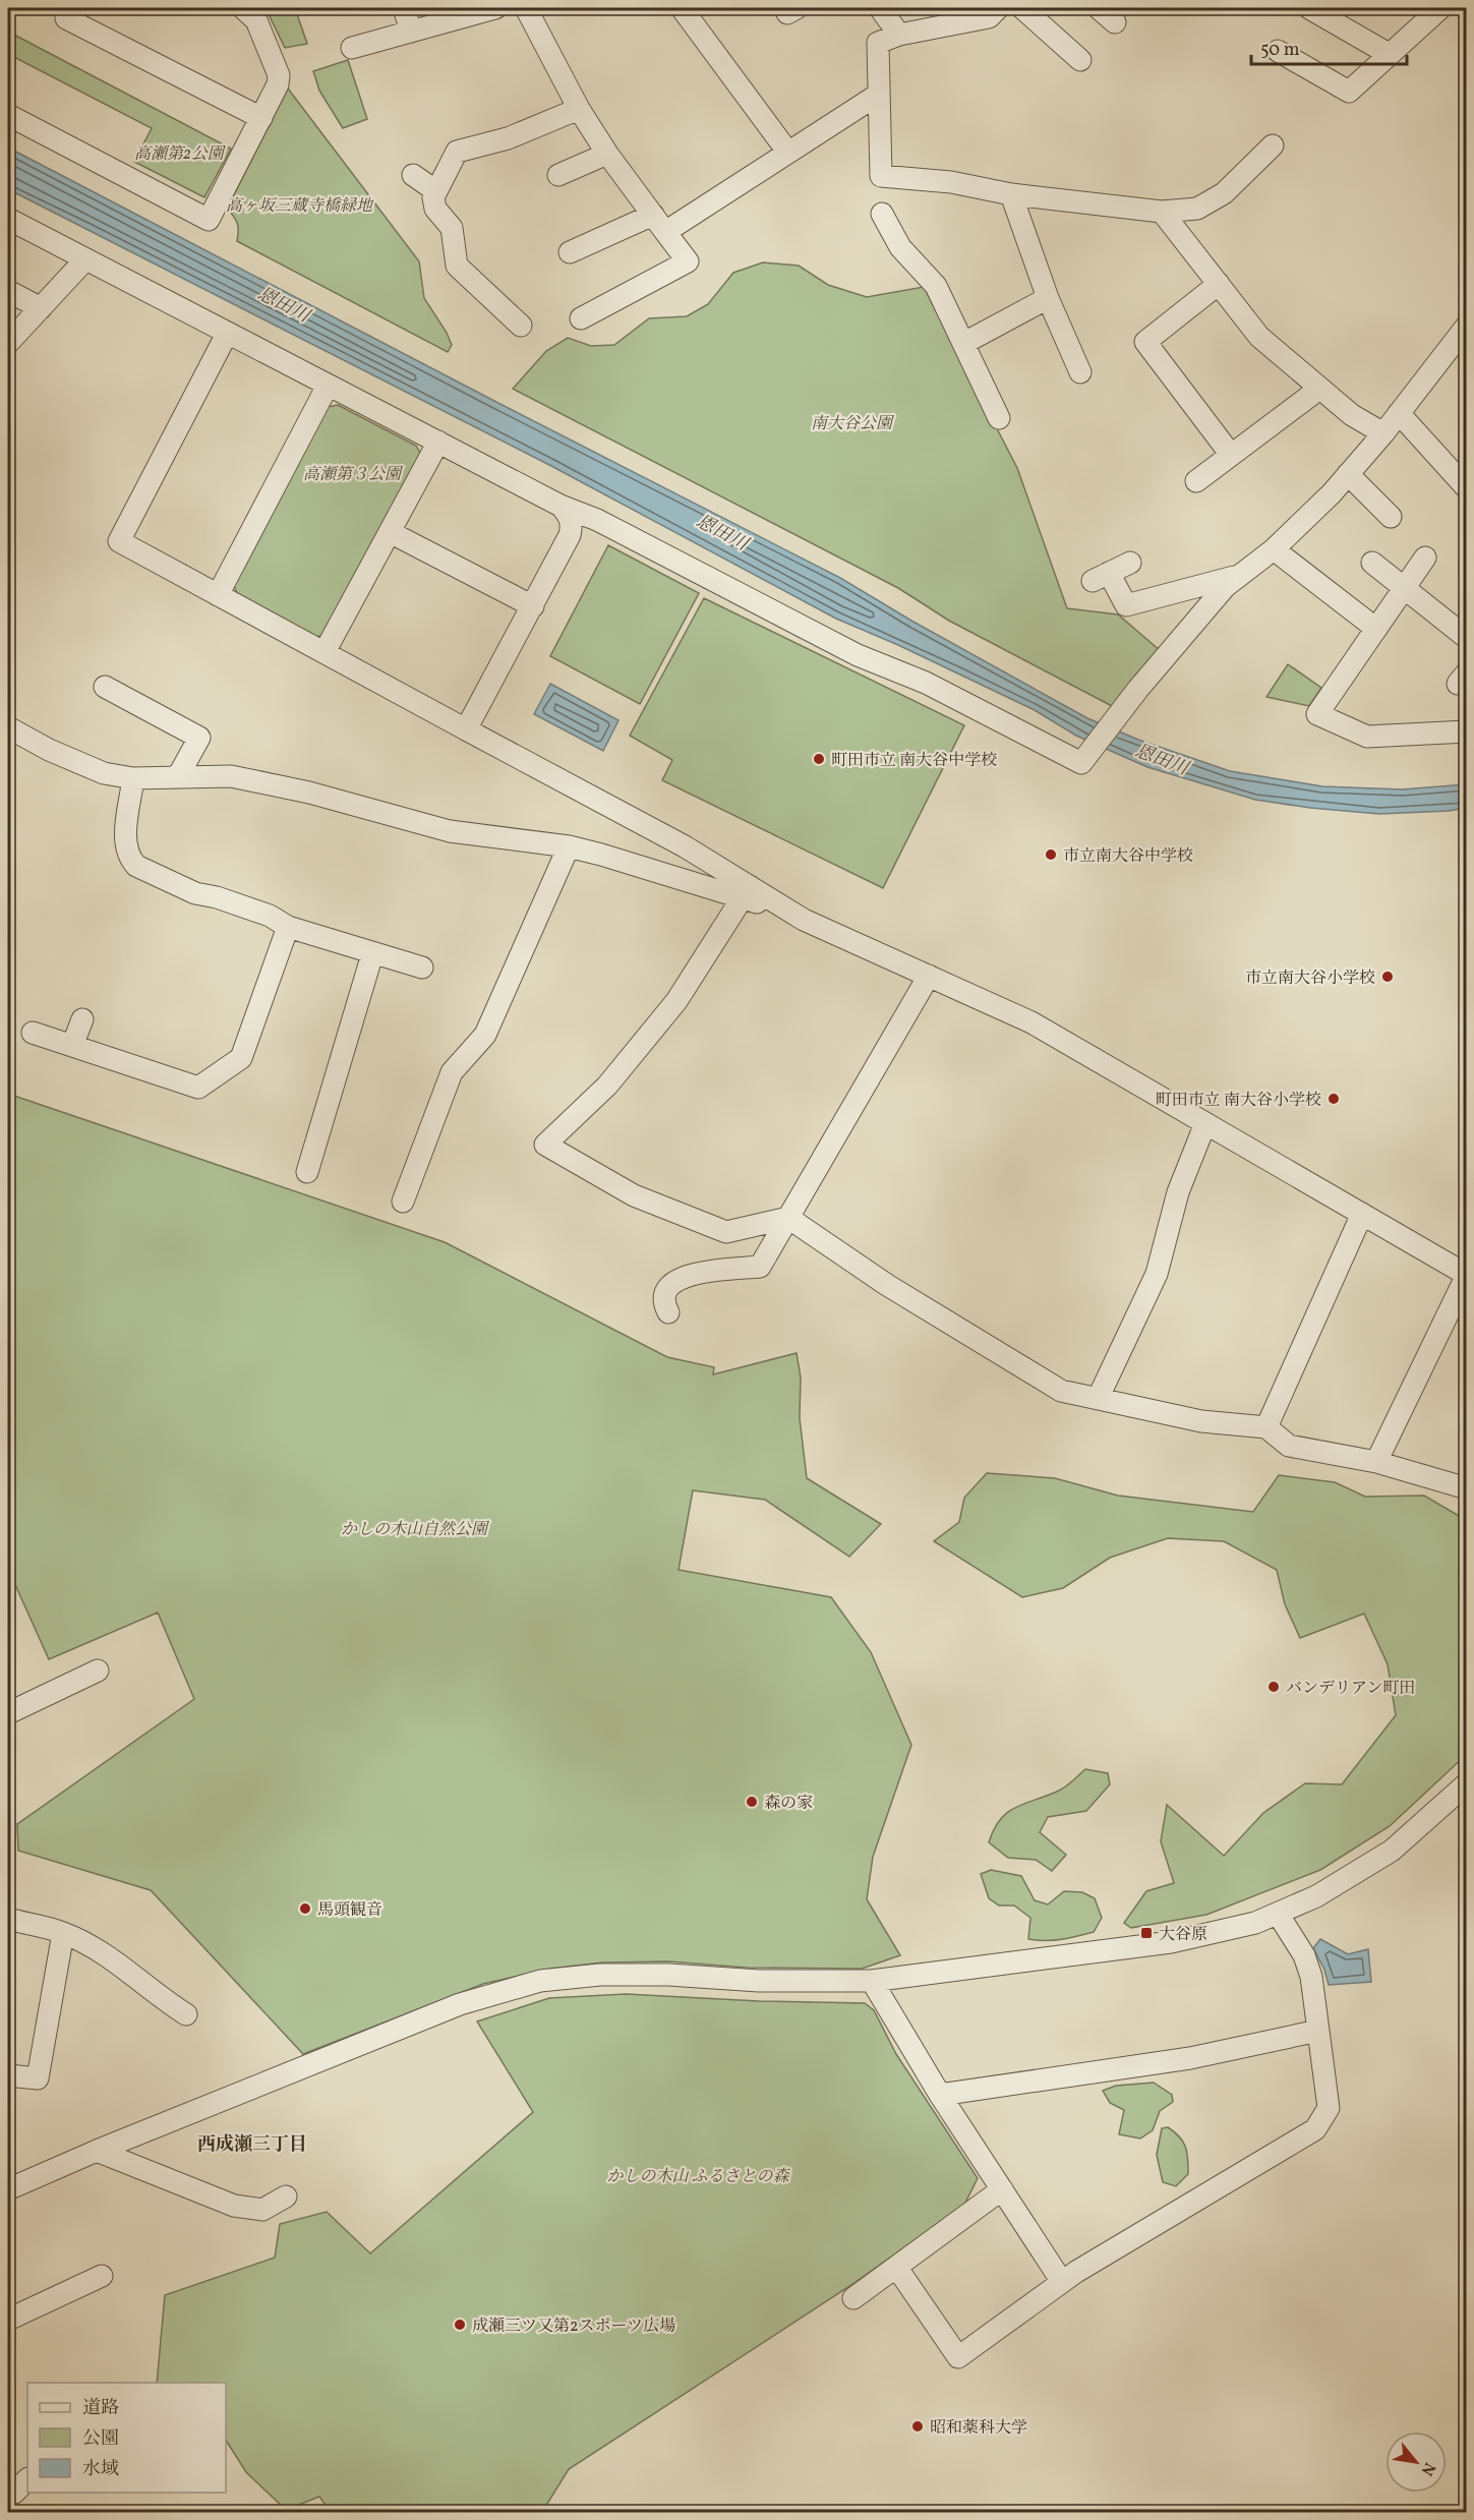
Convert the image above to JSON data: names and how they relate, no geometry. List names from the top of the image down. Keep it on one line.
{"districts":["西成瀬三丁目"],"water":["恩田川"],"parks":["高瀬第2公園","高ヶ坂三蔵寺橋緑地","南大谷公園","高瀬第３公園","かしの木山自然公園","かしの木山 ふるさとの森"],"places":{"other":["町田市立 南大谷中学校","市立南大谷中学校","市立南大谷小学校","町田市立 南大谷小学校","バンデリアン町田","森の家","馬頭観音","成瀬三ツ又第2スポーツ広場","昭和薬科大学"],"transit":["大谷原"]},"legend":["道路","公園","水域"],"scale_bar":"50 m","north":"bottom right"}
